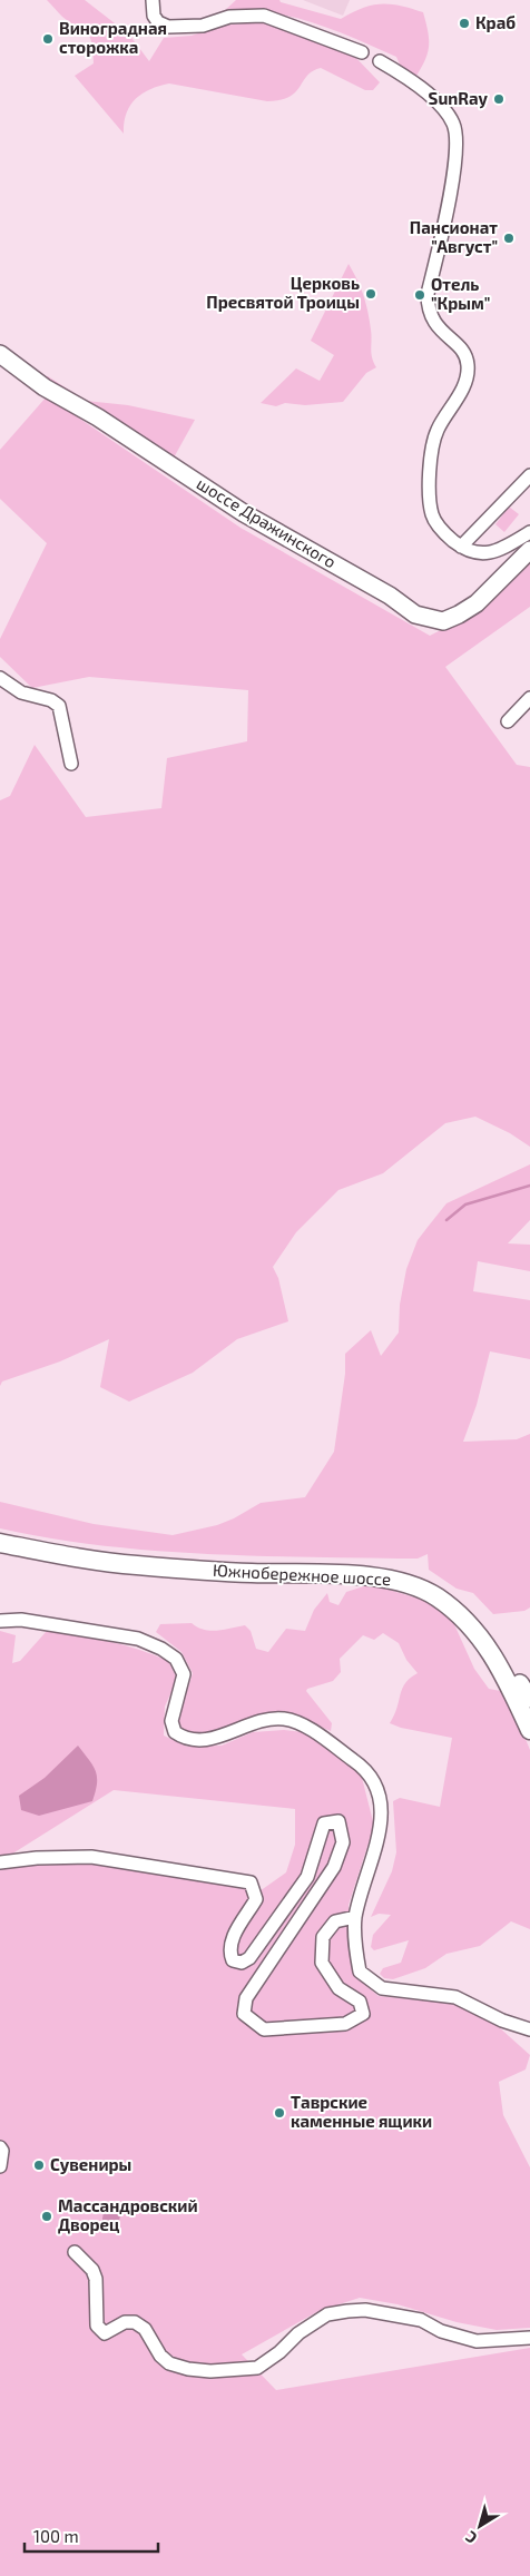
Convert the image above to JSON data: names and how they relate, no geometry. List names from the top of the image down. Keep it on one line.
{"streets":{"highway":["Южнобережное шоссе"],"main road":["шоссе Дражинского"]},"places":["Краб","Виноградная сторожка","SunRay","Пансионат \"Август\"","Церковь Пресвятой Троицы","Отель \"Крым\"","Таврские каменные ящики","Сувениры","Массандровский Дворец"],"scale_bar":"100 m","north":"bottom left"}
